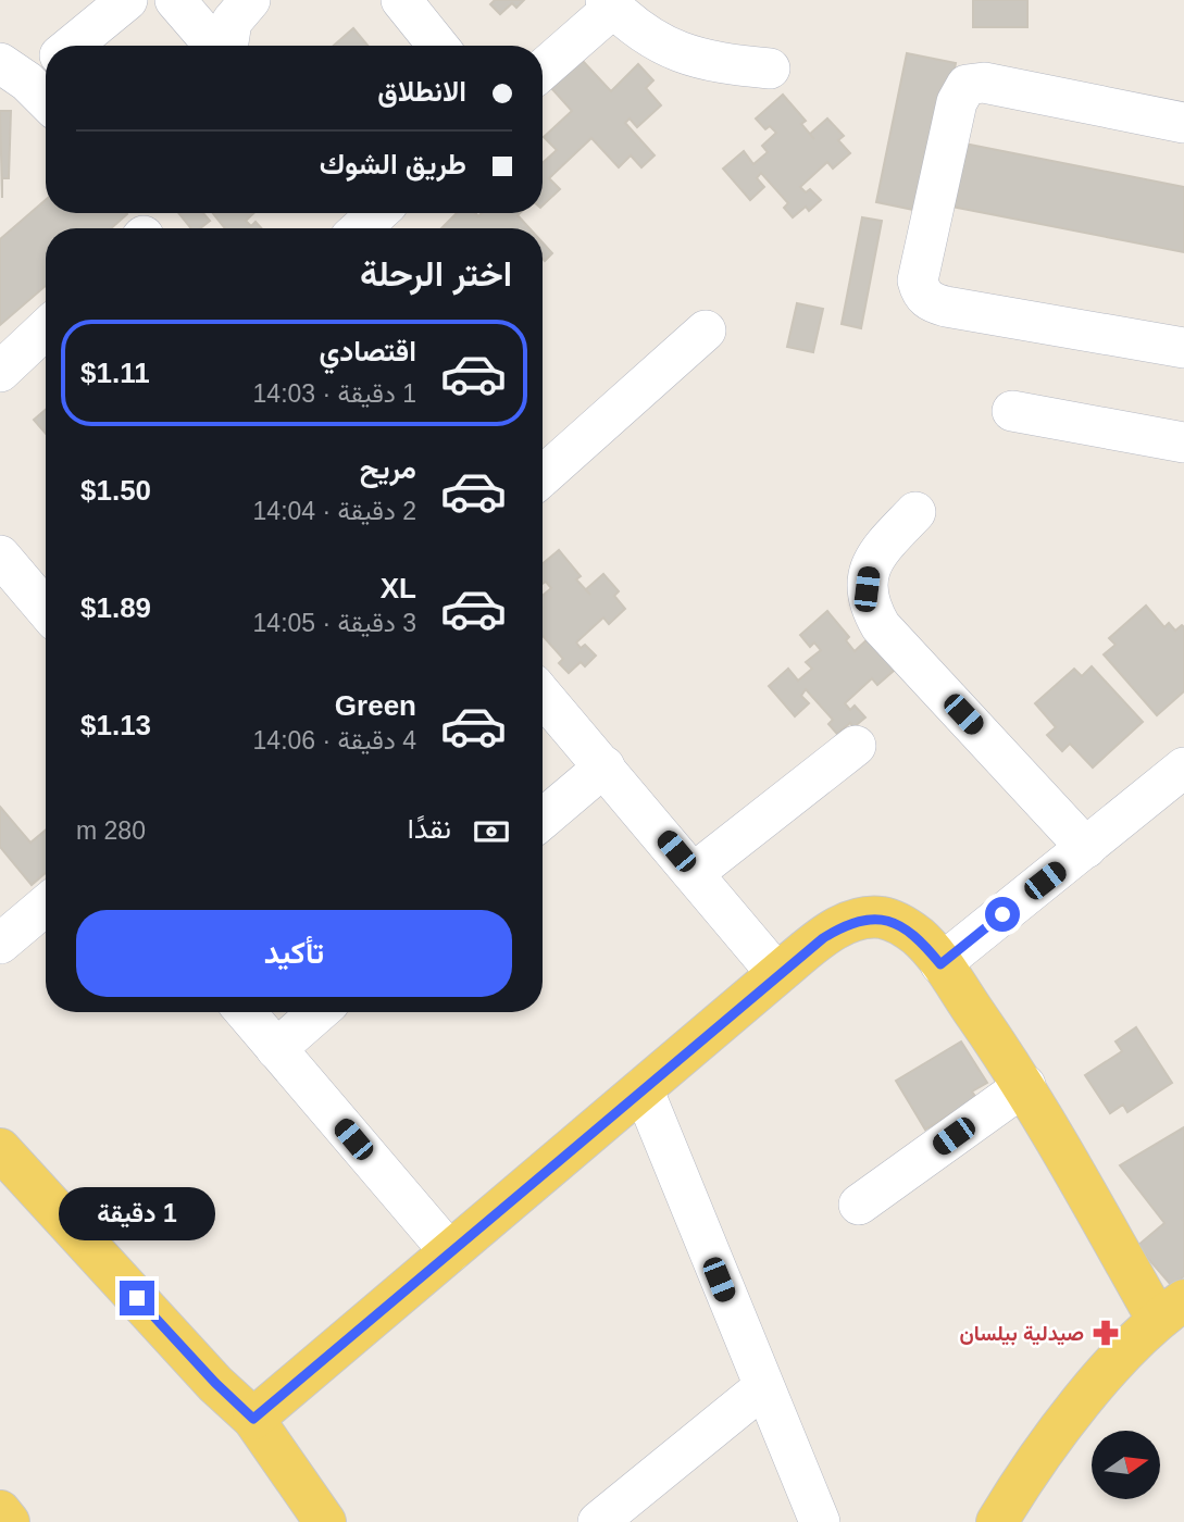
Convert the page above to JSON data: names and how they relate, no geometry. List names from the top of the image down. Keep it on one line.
{"places":{"pharmacy":["صيدلية بيلسان"]},"north":"right","page":{"banner":["الانطلاق","طريق الشوك"],"heading":"اختر الرحلة","list":[{"name":"اقتصادي","note":"1 دقيقة · 14:03","value":"$1.11"},{"name":"مريح","note":"2 دقيقة · 14:04","value":"$1.50"},{"name":"XL","note":"3 دقيقة · 14:05","value":"$1.89"},{"name":"Green","note":"4 دقيقة · 14:06","value":"$1.13"}],"pay":["نقدًا","280 m"],"buttons":"تأكيد","bubble":"1 دقيقة"}}
